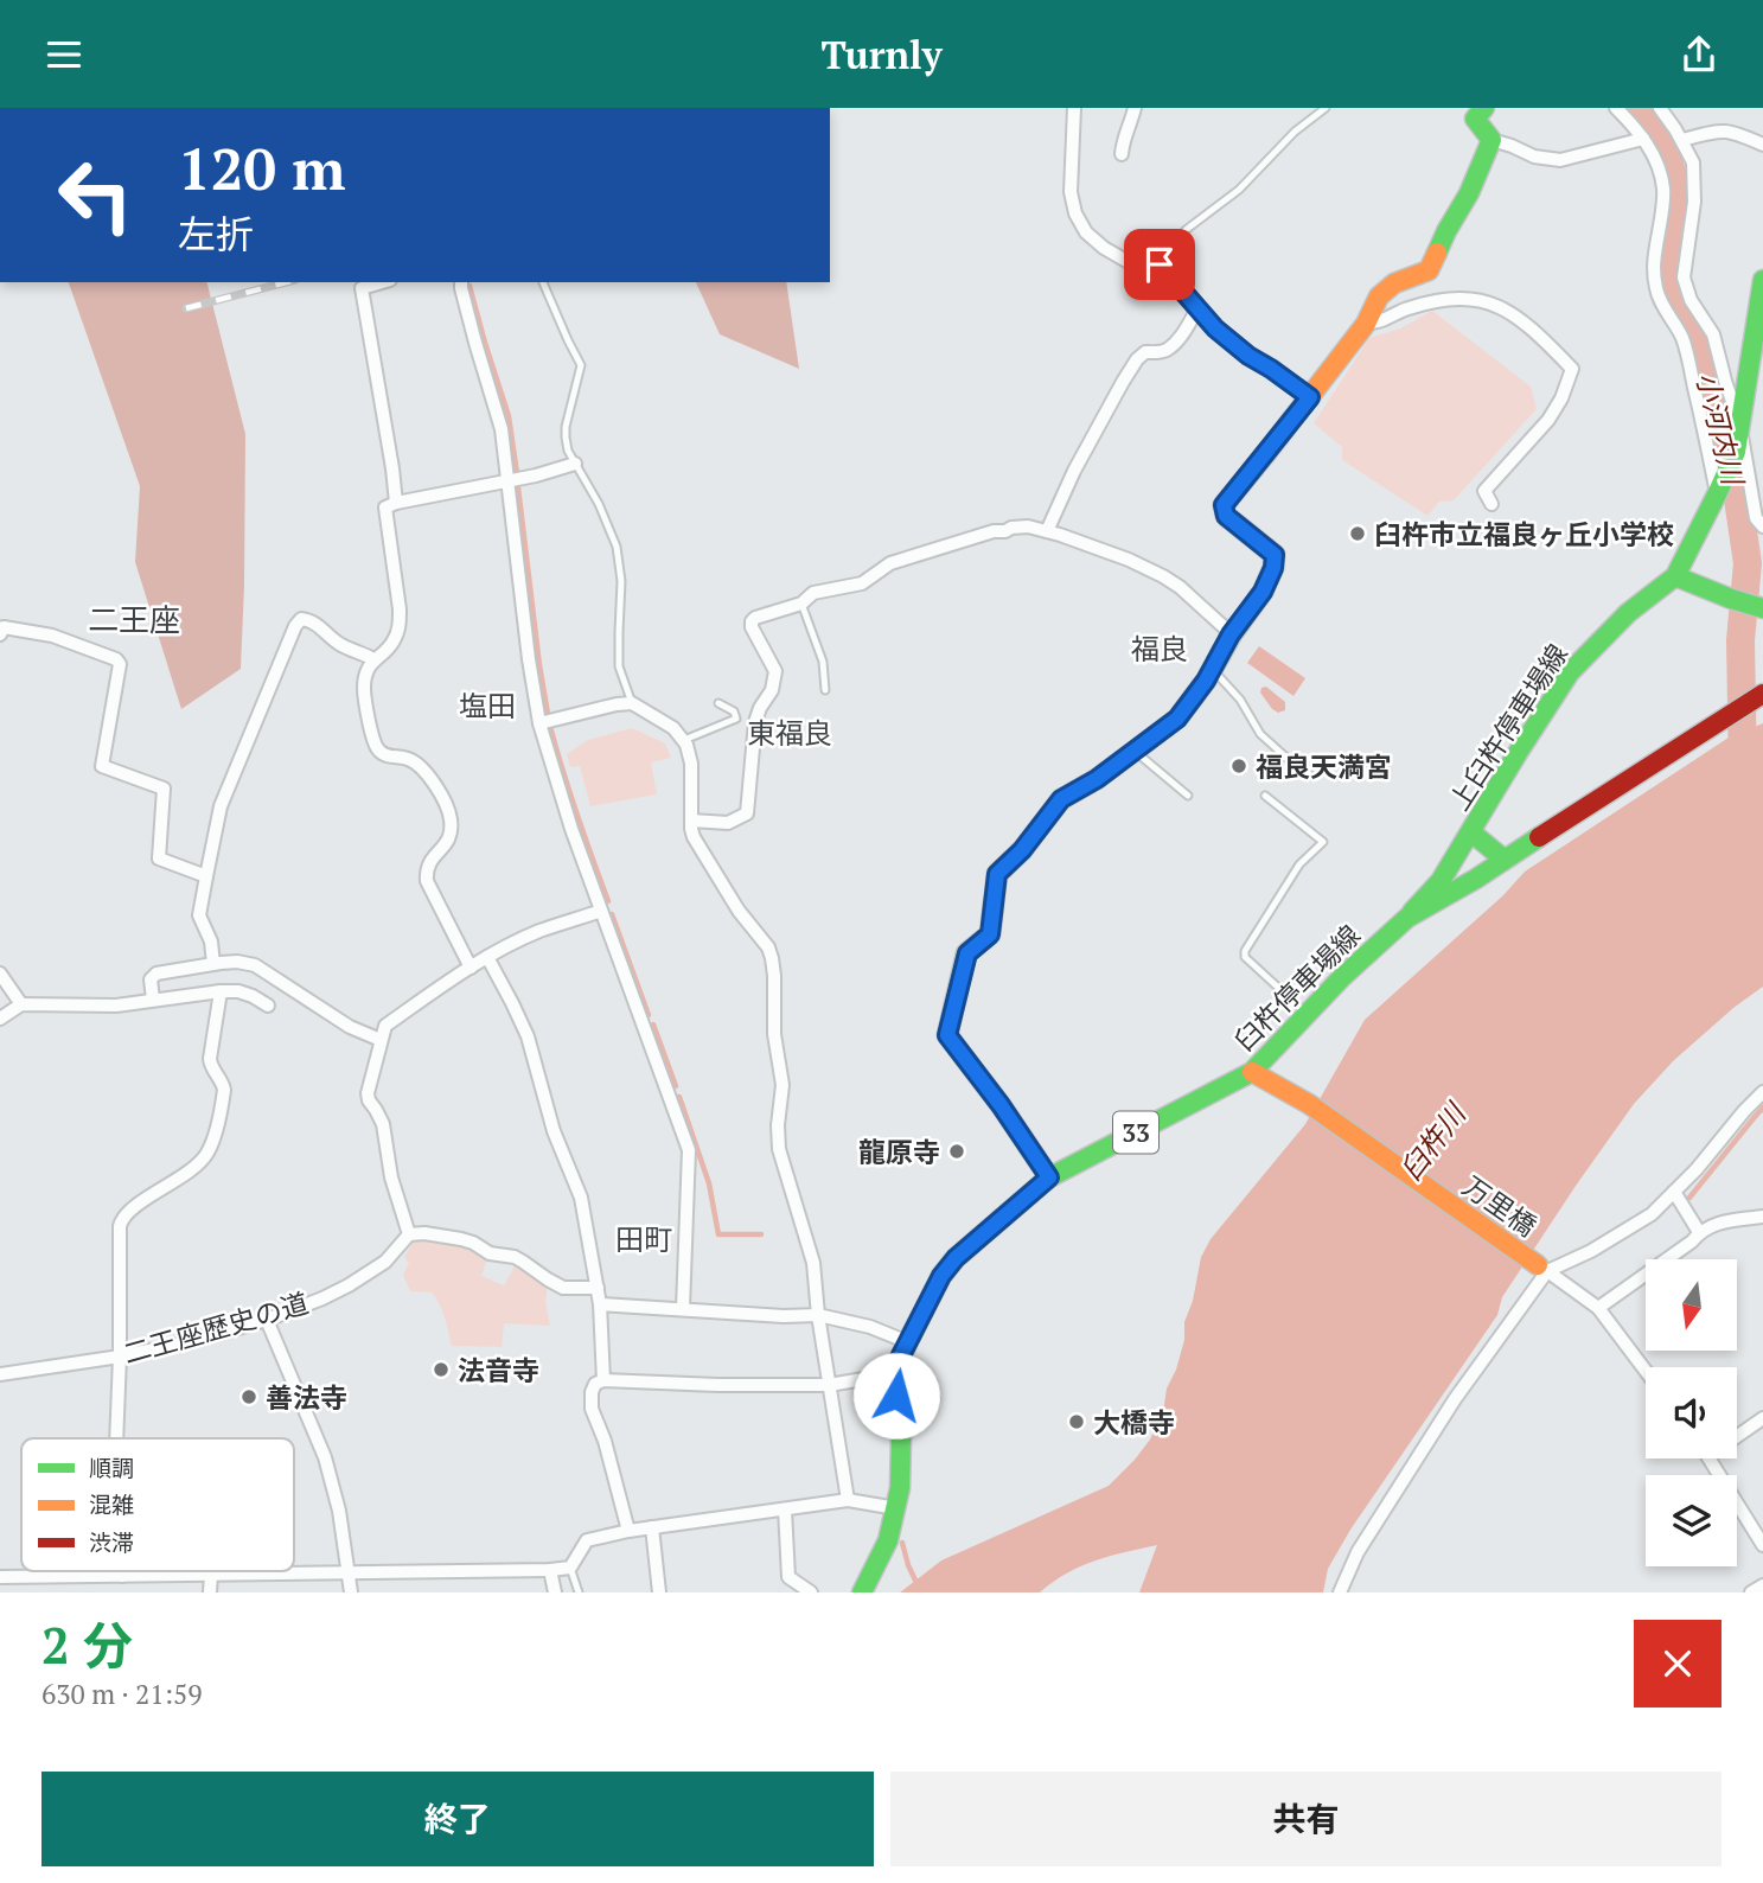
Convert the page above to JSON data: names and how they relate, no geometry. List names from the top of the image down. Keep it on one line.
{"streets":{"main road":["上臼杵停車場線","臼杵停車場線","33","万里橋"],"street":["二王座歴史の道"]},"crossings":[["上臼杵停車場線","臼杵停車場線"],["臼杵停車場線","万里橋"]],"districts":["二王座","福良","塩田","東福良","田町"],"water":["小河内川","臼杵川"],"places":["臼杵市立福良ヶ丘小学校","福良天満宮","龍原寺","法音寺","善法寺","大橋寺"],"legend":["順調","混雑","渋滞"],"north":"bottom","page":{"header":"Turnly","turn":["120 m","左折"],"heading":["2 分","630 m · 21:59"],"buttons":["終了","共有"]}}
